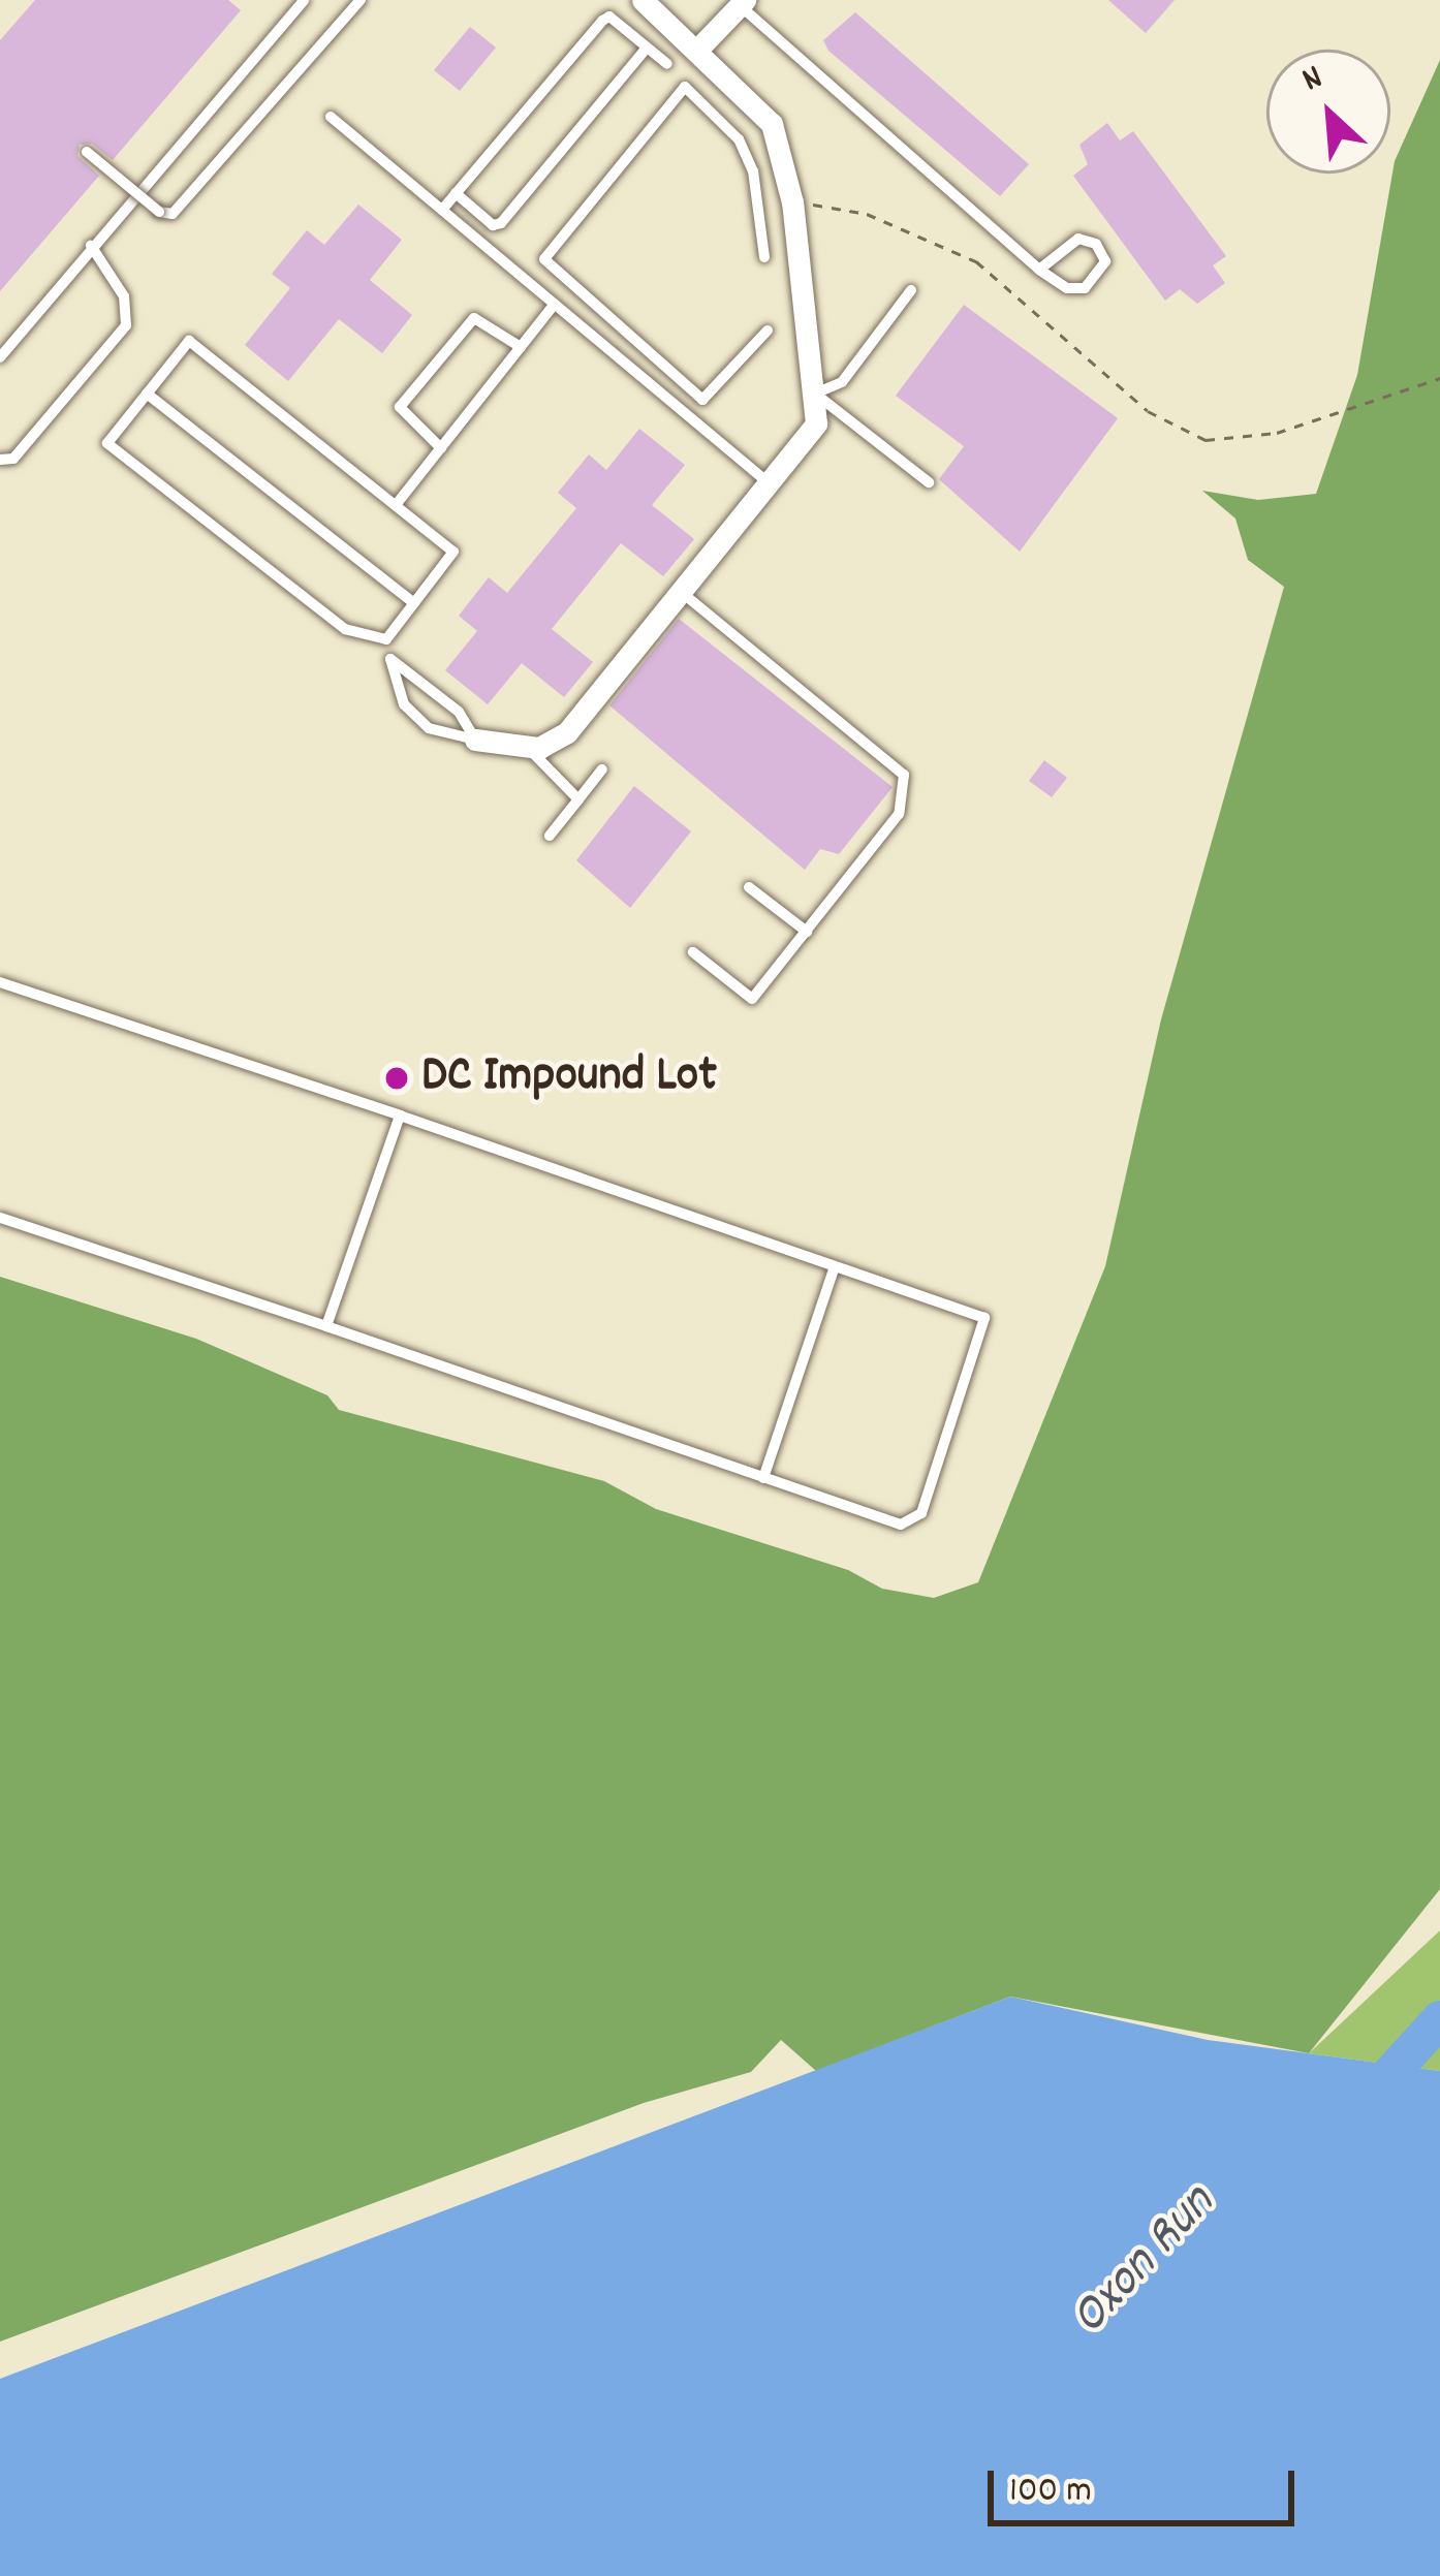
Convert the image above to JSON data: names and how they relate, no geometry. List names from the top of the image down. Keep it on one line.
{"water":["Oxon Run"],"places":["DC Impound Lot"],"scale_bar":"100 m","north":"top left"}
